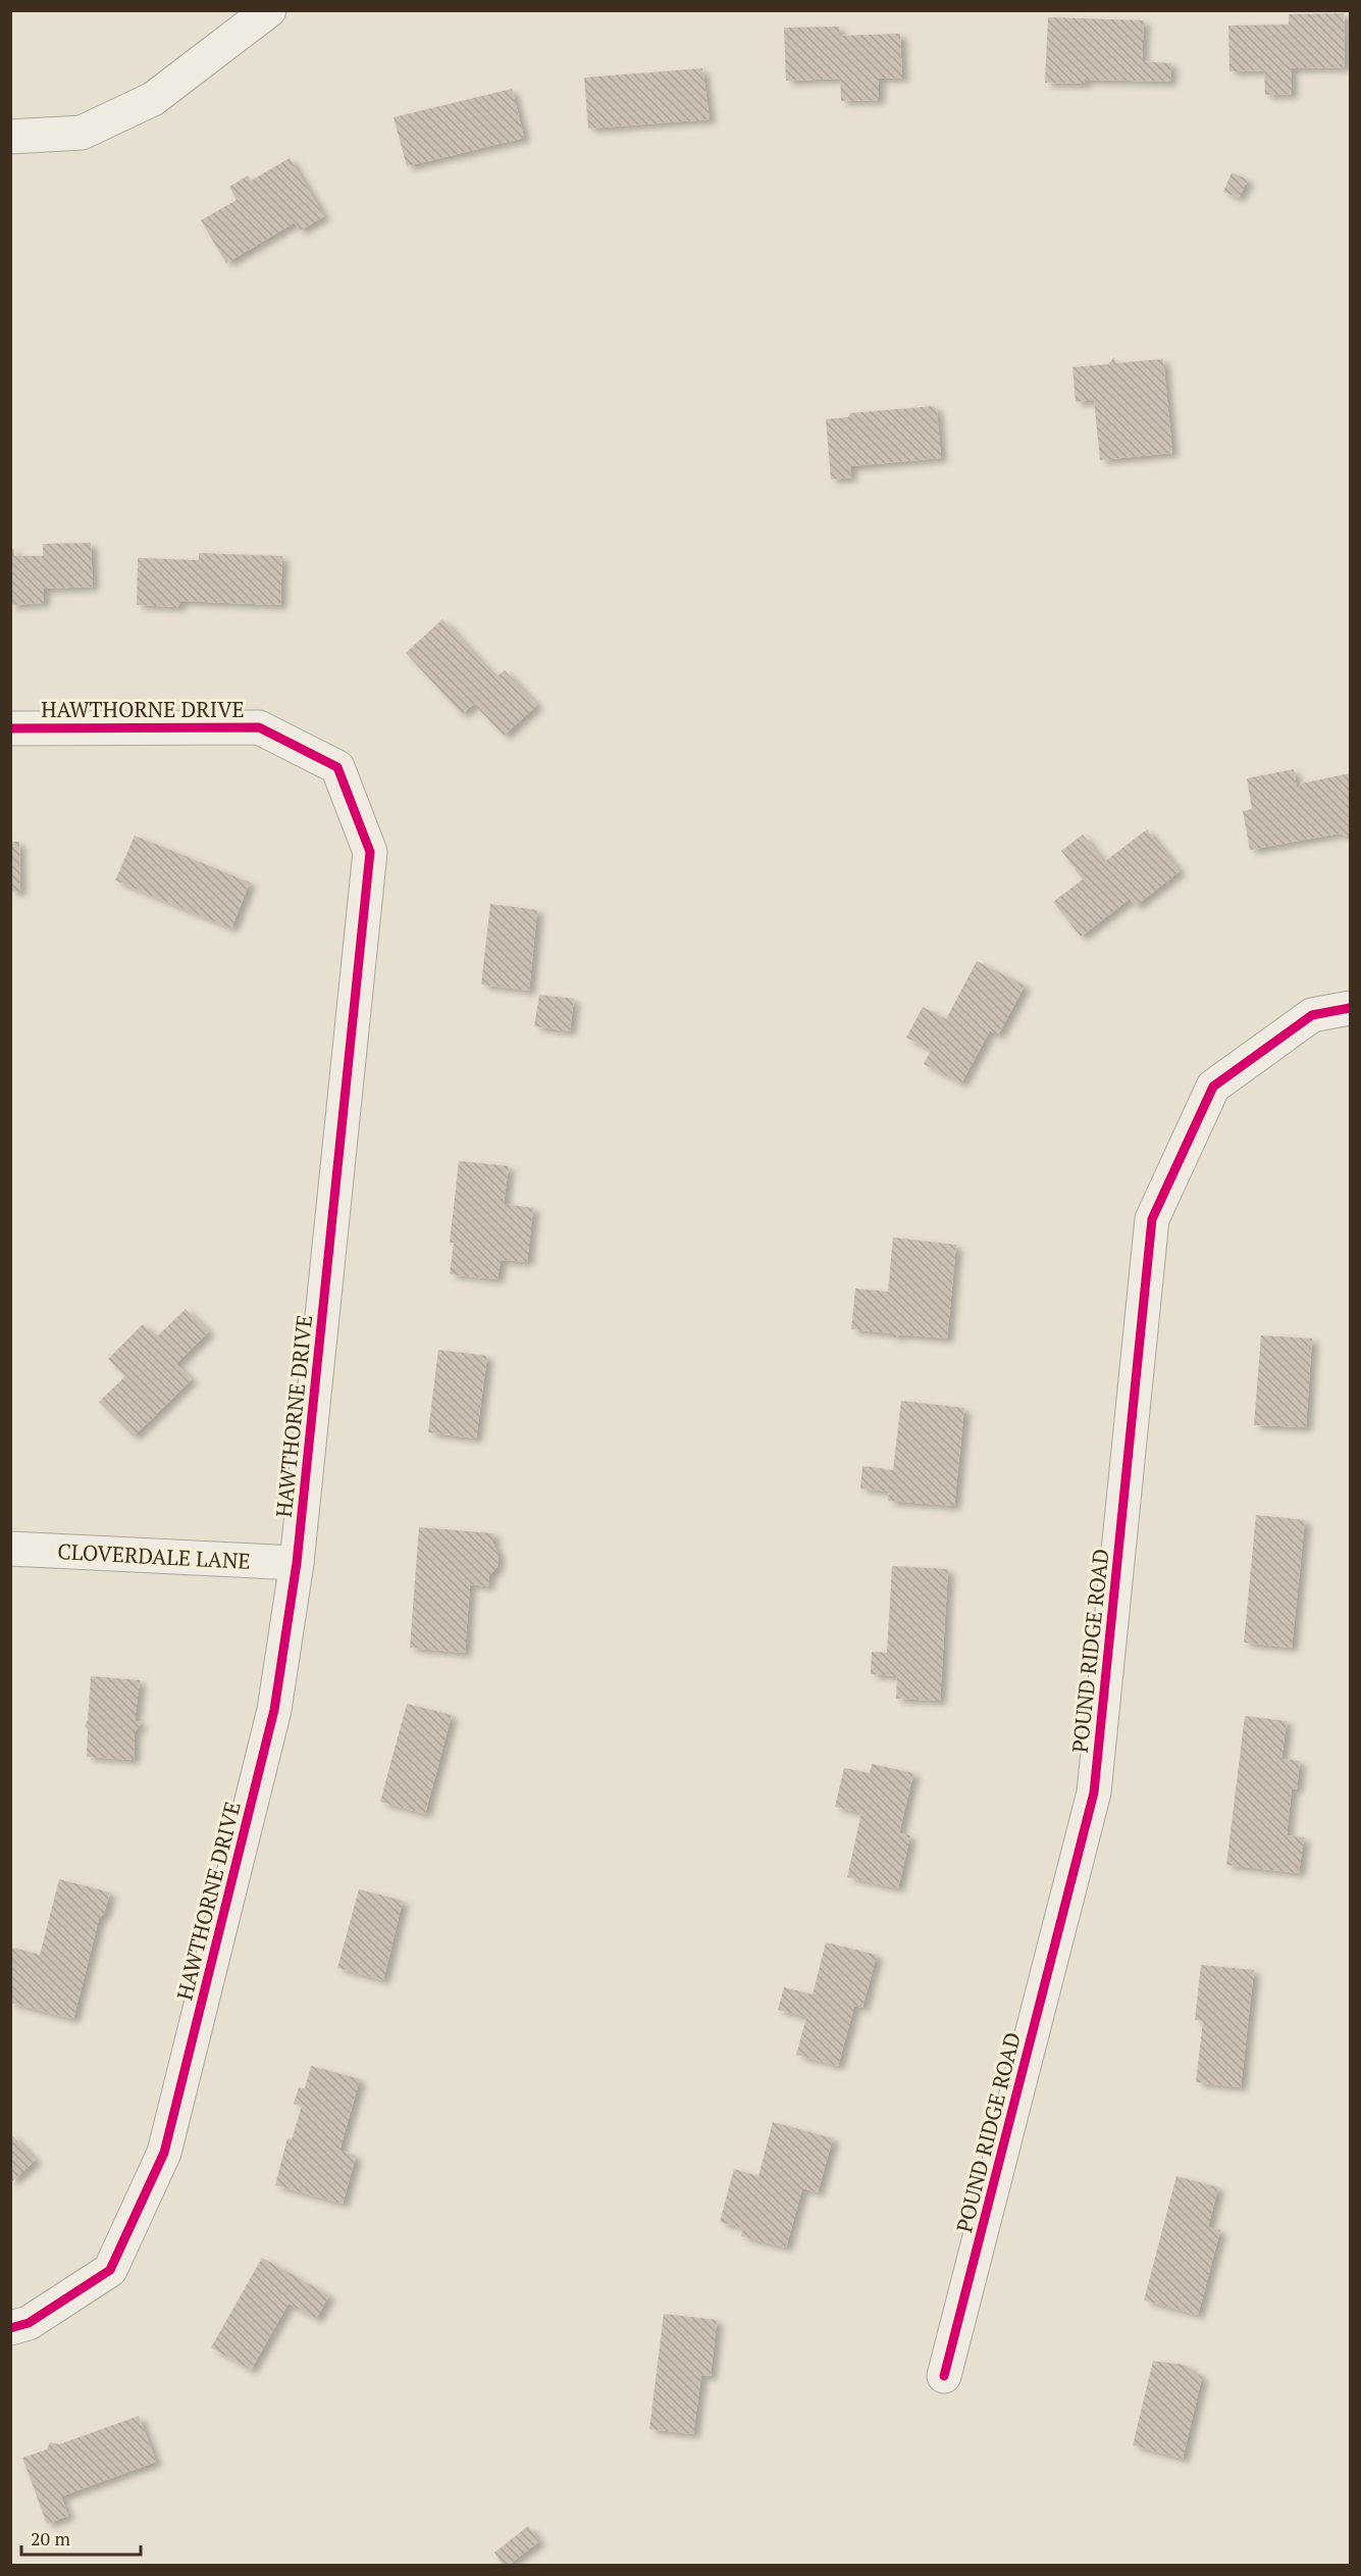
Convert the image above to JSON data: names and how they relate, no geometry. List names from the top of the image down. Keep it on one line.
{"streets":{"street":["HAWTHORNE DRIVE","CLOVERDALE LANE","POUND RIDGE ROAD"]},"crossings":[["HAWTHORNE DRIVE","CLOVERDALE LANE"]],"scale_bar":"20 m"}
